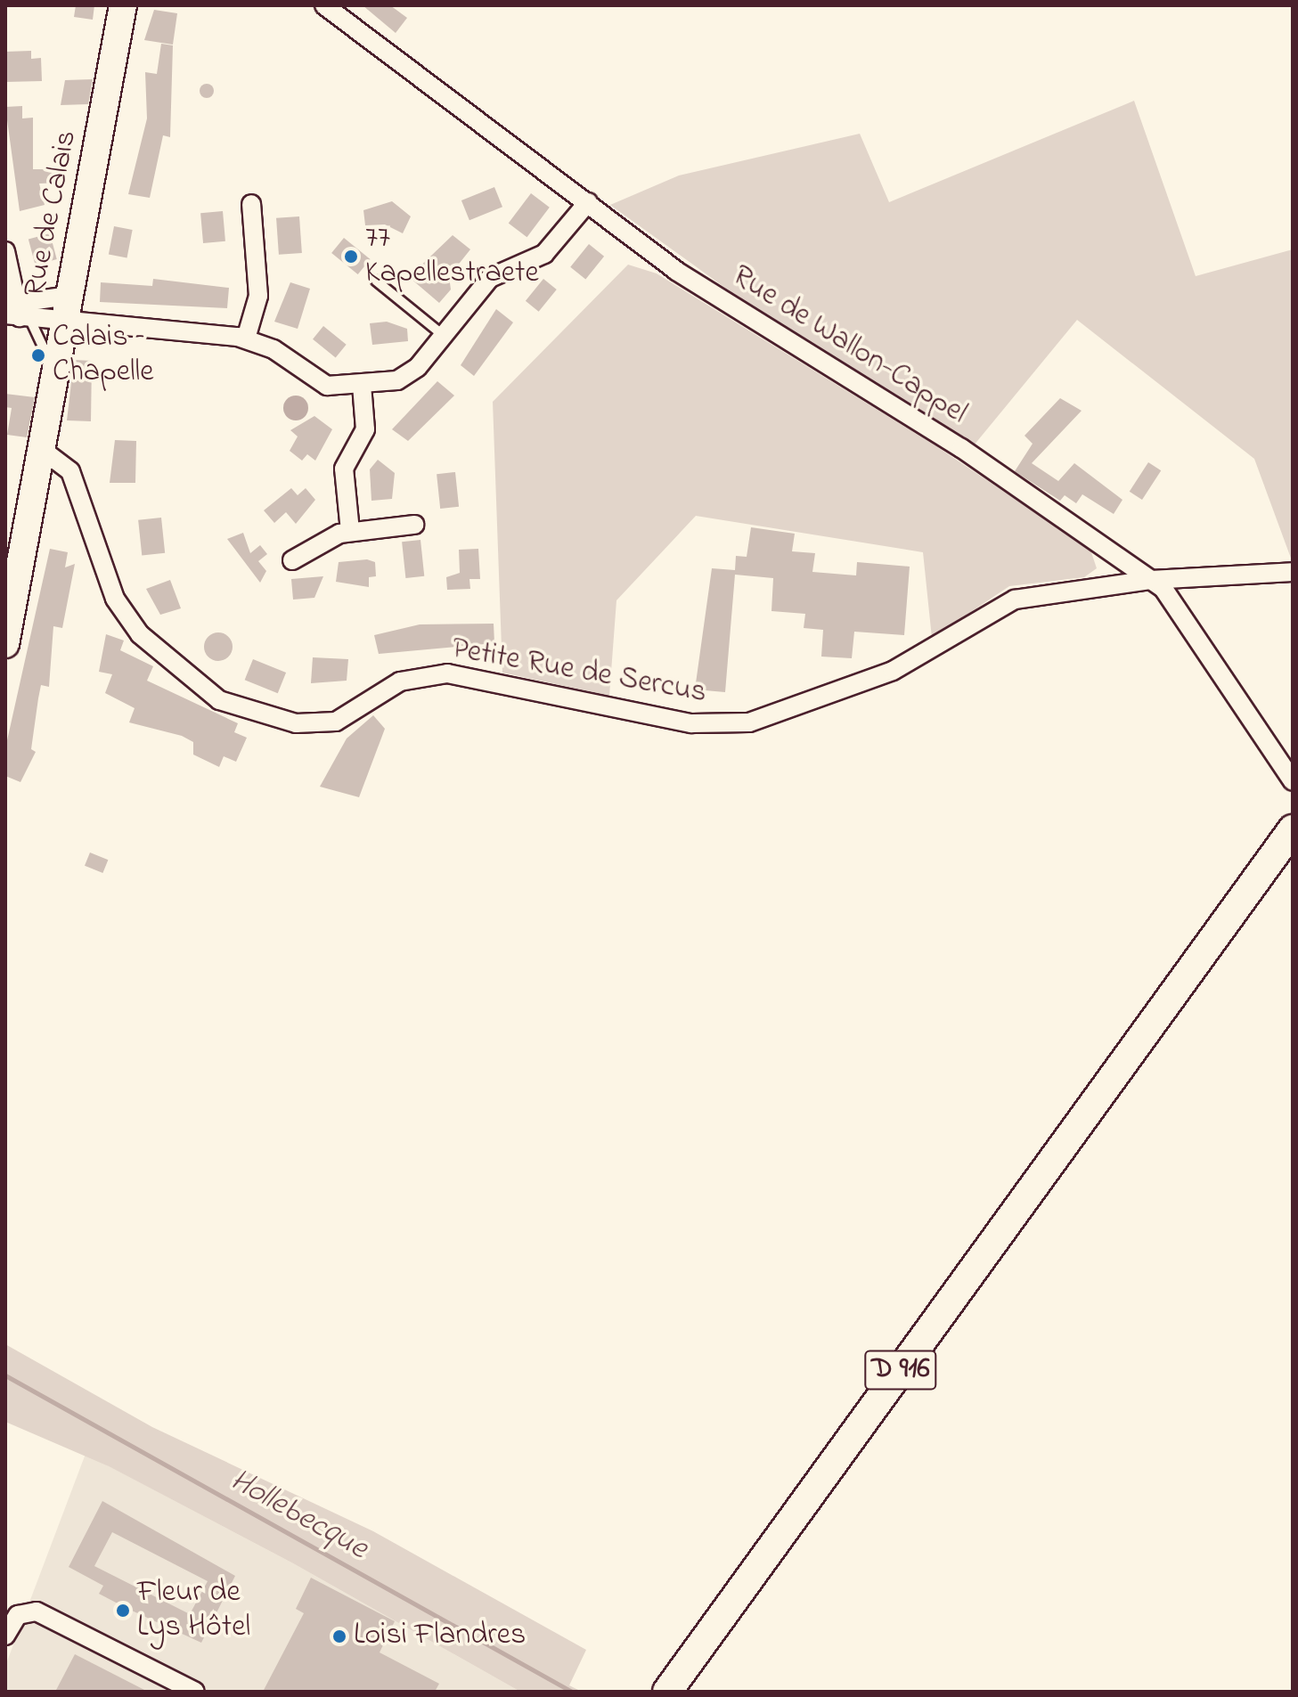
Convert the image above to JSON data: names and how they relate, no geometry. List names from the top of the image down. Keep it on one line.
{"streets":{"main road":["D 916"],"street":["Rue de Calais","Rue de Wallon-Cappel","Petite Rue de Sercus"]},"crossings":[["Rue de Calais","Petite Rue de Sercus"],["Rue de Wallon-Cappel","Petite Rue de Sercus"]],"water":["Hollebecque"],"places":["77 Kapellestraete","Calais – Chapelle","Fleur de Lys Hôtel","Loisi Flandres"]}
